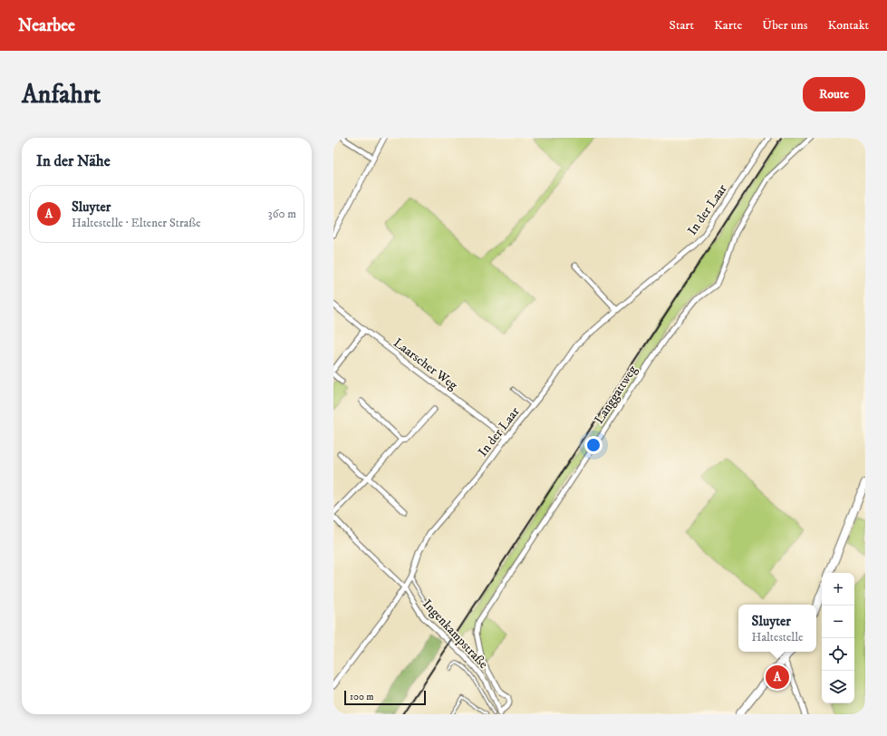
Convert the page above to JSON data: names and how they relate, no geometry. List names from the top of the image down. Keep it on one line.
{"streets":{"street":["In der Laar","Laarscher Weg","Langgattweg","Ingenkampstraße"]},"crossings":[["In der Laar","Laarscher Weg"],["In der Laar","Ingenkampstraße"],["Langgattweg","Ingenkampstraße"]],"scale_bar":"100 m","page":{"header":"Nearbee","nav":["Start","Karte","Über uns","Kontakt"],"buttons":"Route","title":"Anfahrt","heading":"In der Nähe","list":[{"mark":"A","name":"Sluyter","note":"Haltestelle · Eltener Straße","value":"360 m"}],"map_buttons":["+","−"],"popup":["Sluyter","Haltestelle"],"pins":"A","scale":"100 m"}}
